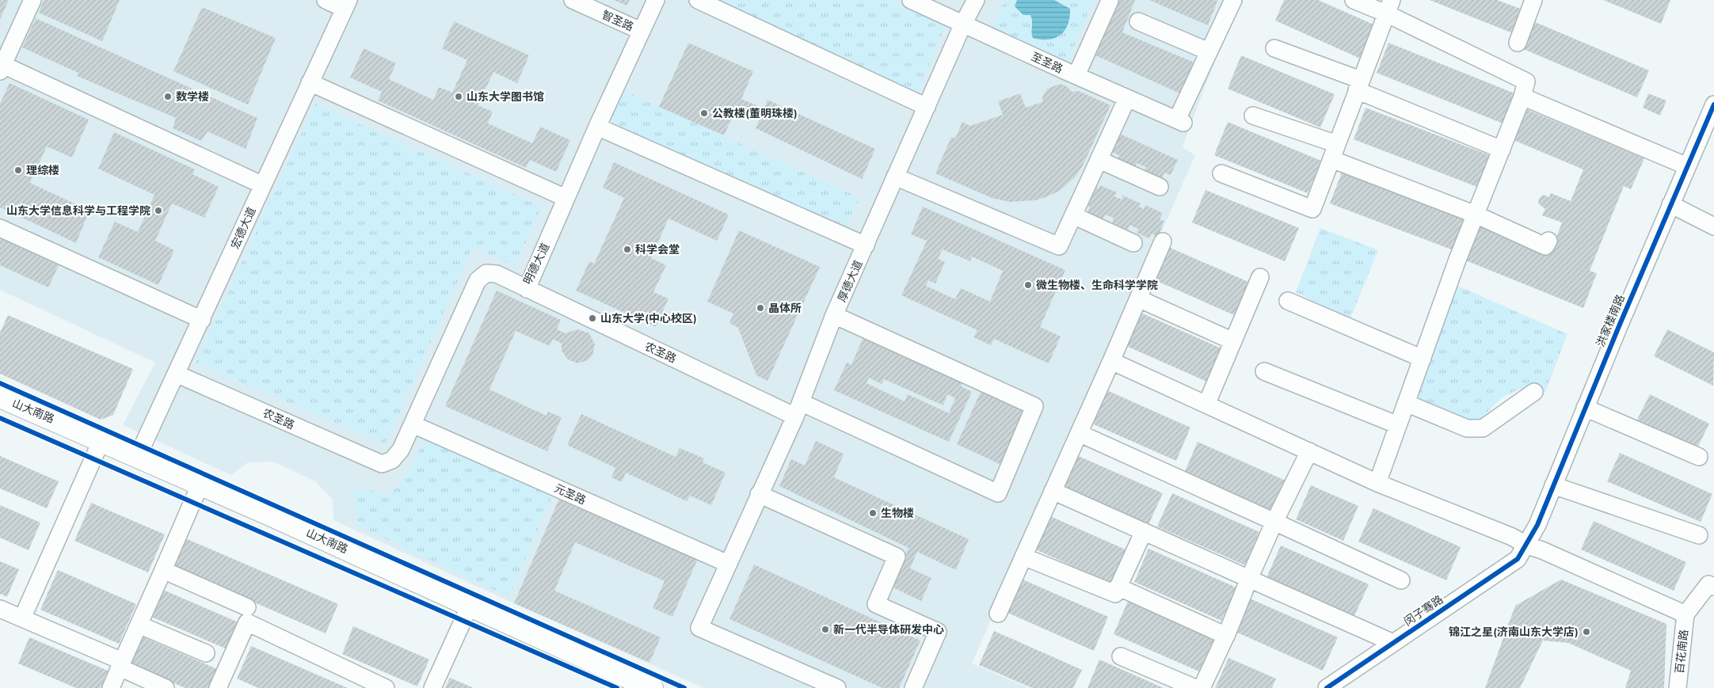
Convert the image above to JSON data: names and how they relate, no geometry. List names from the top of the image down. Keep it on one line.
{"streets":{"main road":["山大南路"],"street":["智圣路","至圣路","宏德大道","明德大道","厚德大道","洪家楼南路","农圣路","元圣路","闵子骞路","百花南路"]},"crossings":[["智圣路","明德大道"],["至圣路","厚德大道"],["宏德大道","农圣路"],["宏德大道","山大南路"],["明德大道","农圣路"],["明德大道","元圣路"],["厚德大道","农圣路"],["厚德大道","元圣路"],["洪家楼南路","闵子骞路"]],"places":["数学楼","山东大学图书馆","公教楼(董明珠楼)","理综楼","山东大学信息科学与工程学院","科学会堂","微生物楼、生命科学学院","晶体所","山东大学(中心校区)","生物楼","新一代半导体研发中心","锦江之星(济南山东大学店)"]}
